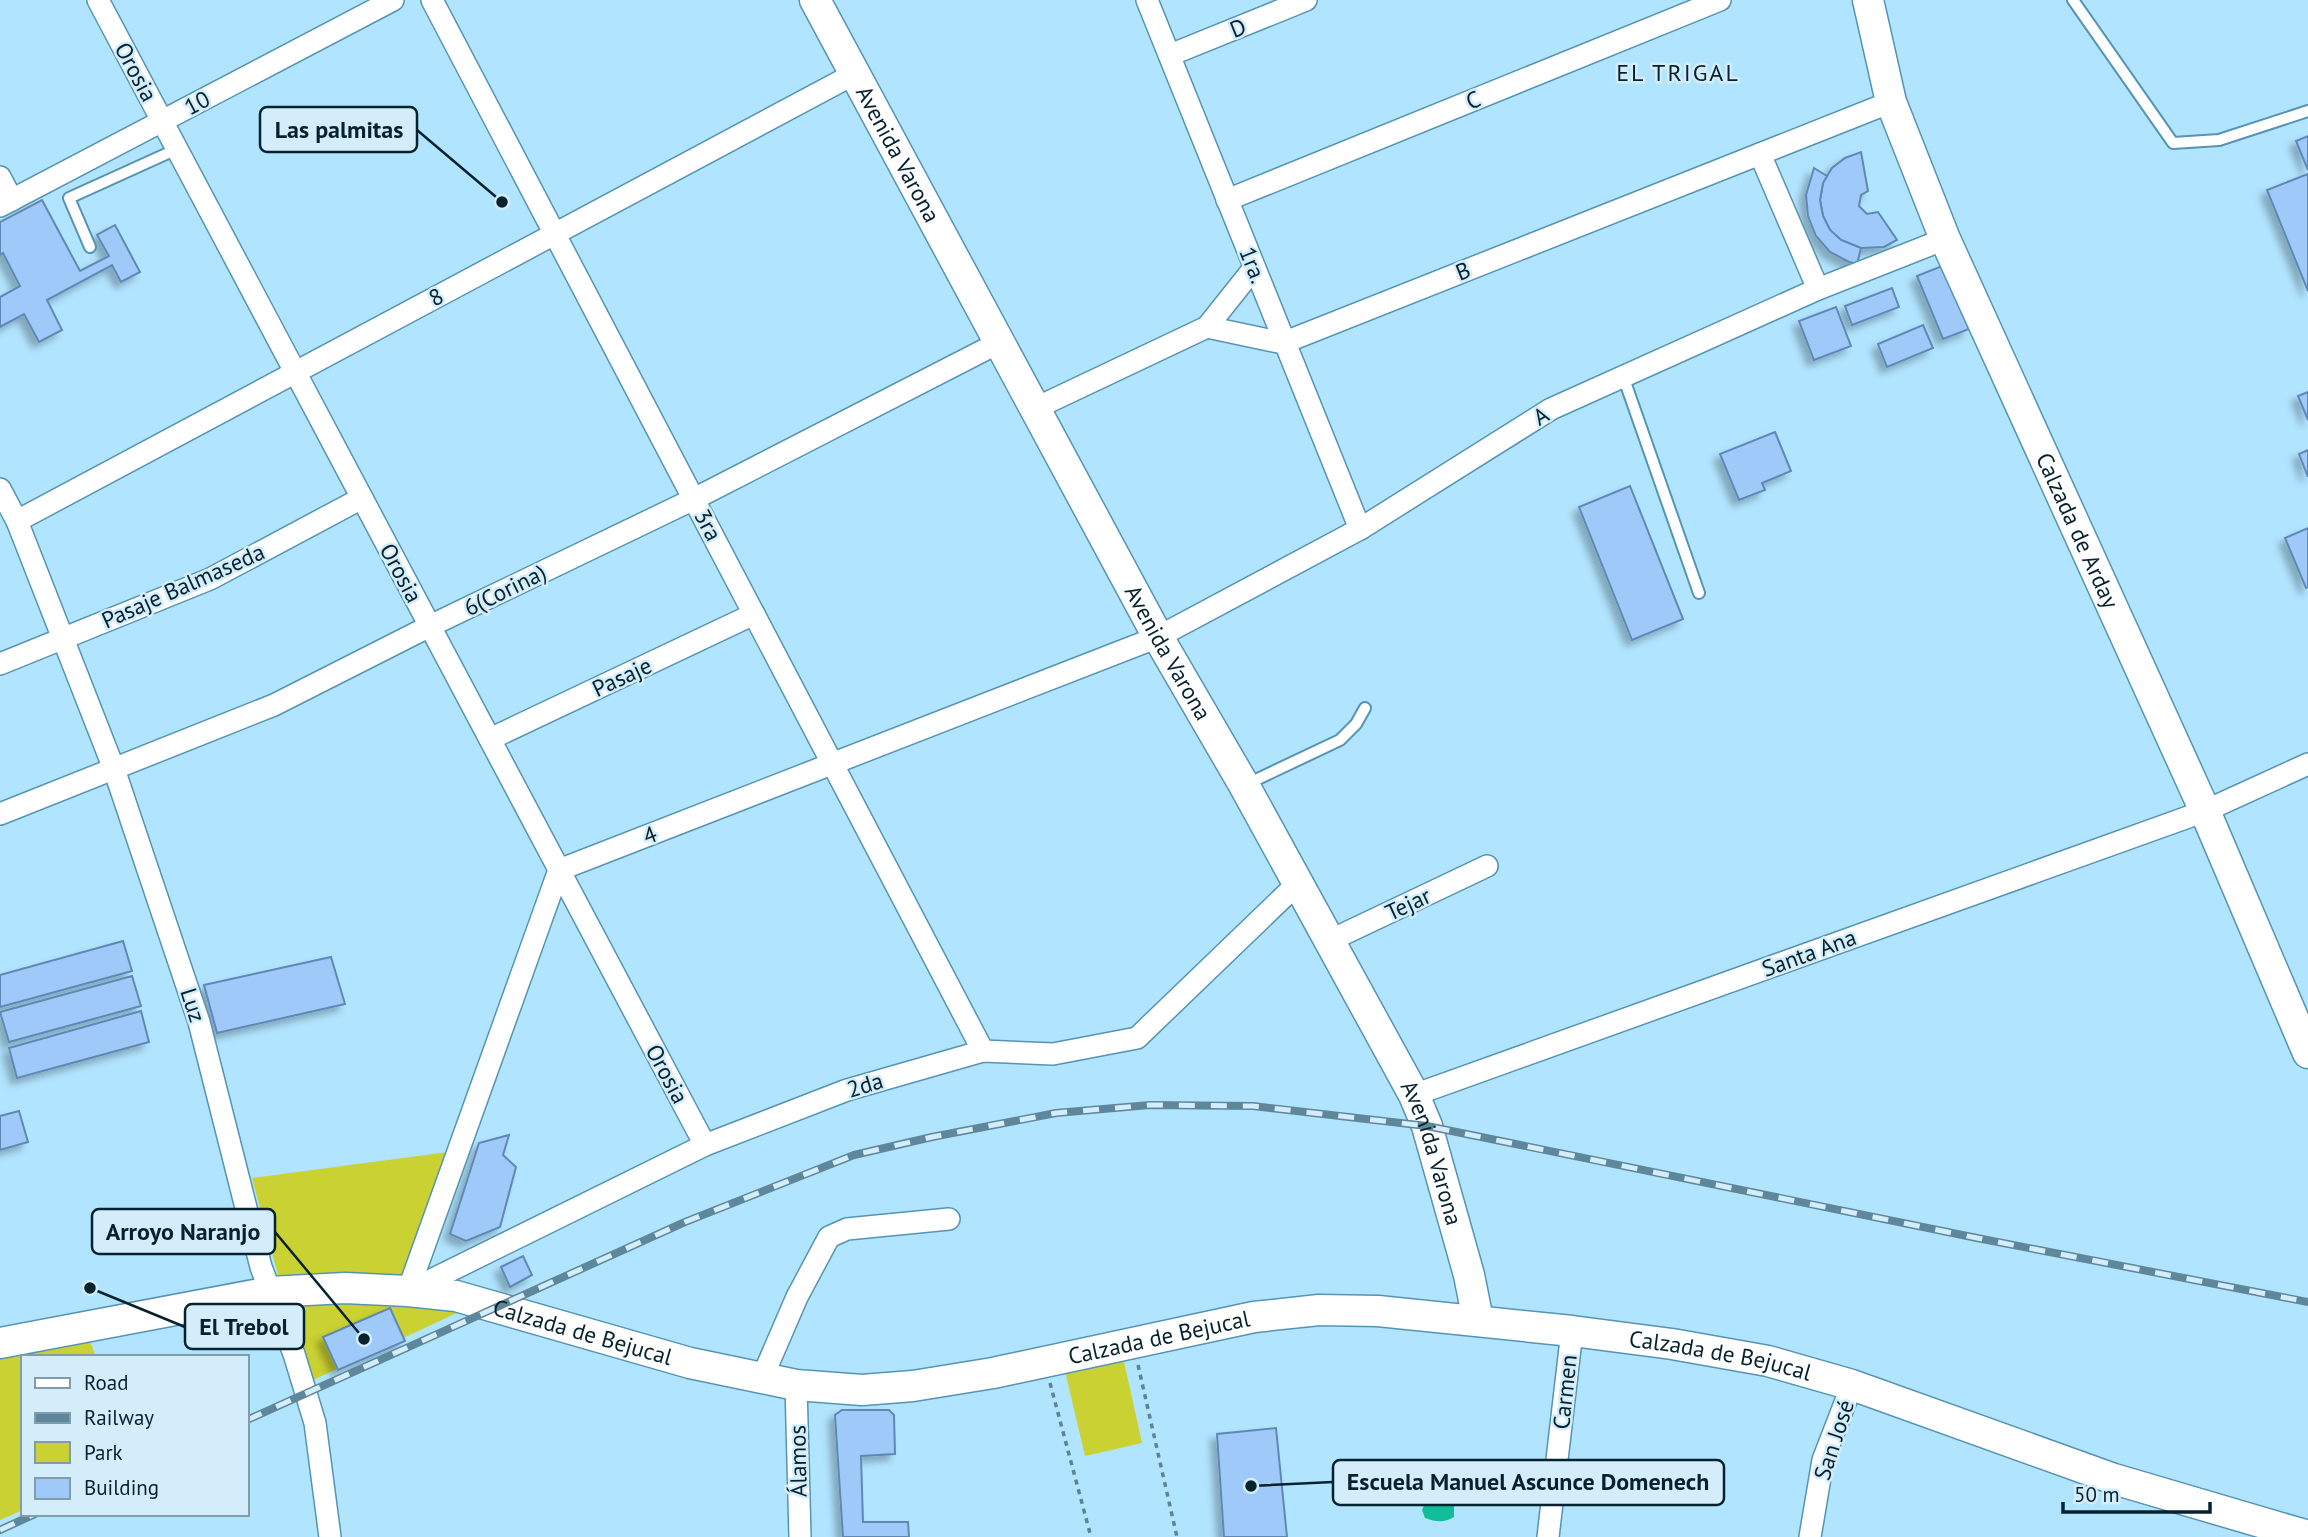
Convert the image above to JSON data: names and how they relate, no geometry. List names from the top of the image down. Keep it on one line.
{"streets":{"street":["D","Orosia","C","10","Avenida Varona","1ra.","B","8","A","3ra","Calzada de Arday","Pasaje Balmaseda","6(Corina)","Pasaje","4","Tejar","Santa Ana","Luz","2da","Calzada de Bejucal","Carmen","San José","Álamos"]},"crossings":[["D","1ra."],["Orosia","10"],["Orosia","8"],["Orosia","Pasaje Balmaseda"],["Orosia","6(Corina)"],["Orosia","Pasaje"],["Orosia","4"],["Orosia","2da"],["C","1ra."],["Avenida Varona","8"],["Avenida Varona","A"],["Avenida Varona","6(Corina)"],["Avenida Varona","4"],["Avenida Varona","Tejar"],["Avenida Varona","Santa Ana"],["Avenida Varona","2da"],["Avenida Varona","Calzada de Bejucal"],["1ra.","B"],["1ra.","A"],["B","Calzada de Arday"],["8","3ra"],["8","Luz"],["A","Calzada de Arday"],["A","4"],["3ra","6(Corina)"],["3ra","Pasaje"],["3ra","4"],["3ra","2da"],["Calzada de Arday","Santa Ana"],["Pasaje Balmaseda","Luz"],["6(Corina)","Luz"],["Luz","Calzada de Bejucal"],["2da","Calzada de Bejucal"],["Calzada de Bejucal","Carmen"],["Calzada de Bejucal","San José"],["Calzada de Bejucal","Álamos"]],"districts":["EL TRIGAL"],"places":["Las palmitas","El Trebol","Arroyo Naranjo","Escuela Manuel Ascunce Domenech"],"legend":["Road","Railway","Park","Building"],"scale_bar":"50 m"}
